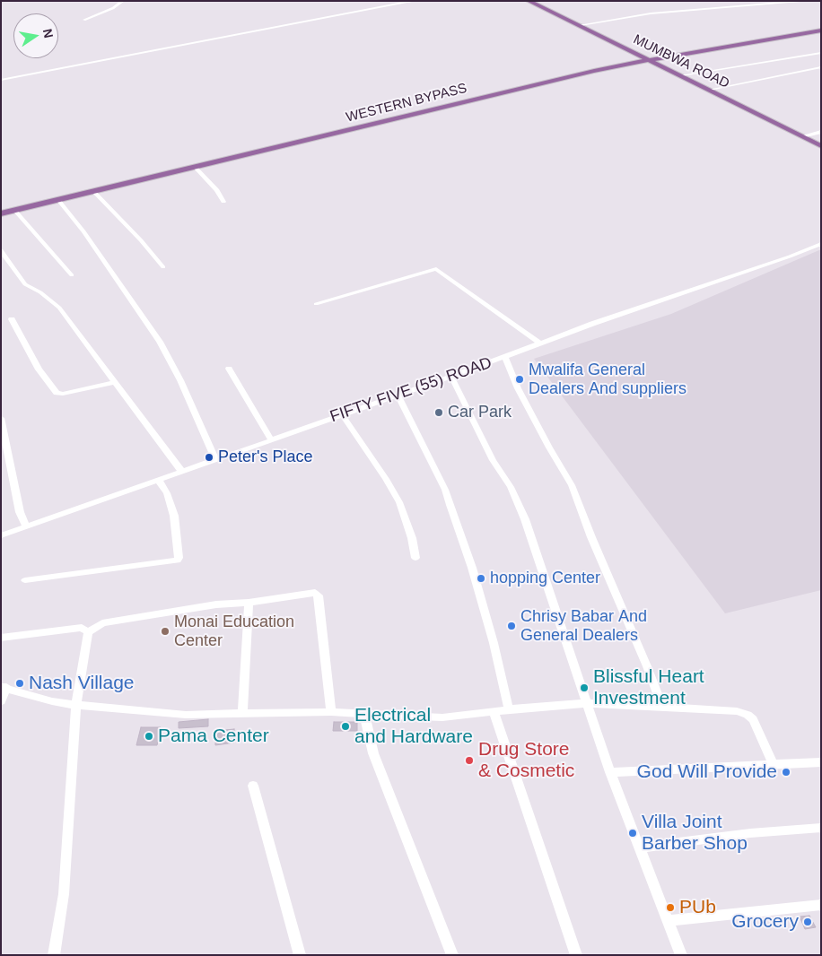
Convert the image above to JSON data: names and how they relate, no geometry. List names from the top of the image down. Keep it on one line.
{"streets":{"main road":["MUMBWA ROAD","WESTERN BYPASS"],"street":["FIFTY FIVE (55) ROAD"]},"crossings":[["MUMBWA ROAD","WESTERN BYPASS"]],"places":["Mwalifa General Dealers And suppliers","Car Park","Peter's Place","hopping Center","Chrisy Babar And General Dealers","Monai Education Center","Nash Village","Blissful Heart Investment","Electrical and Hardware","Pama Center","Drug Store & Cosmetic","God Will Provide","Villa Joint Barber Shop","PUb","Grocery"],"north":"right"}
